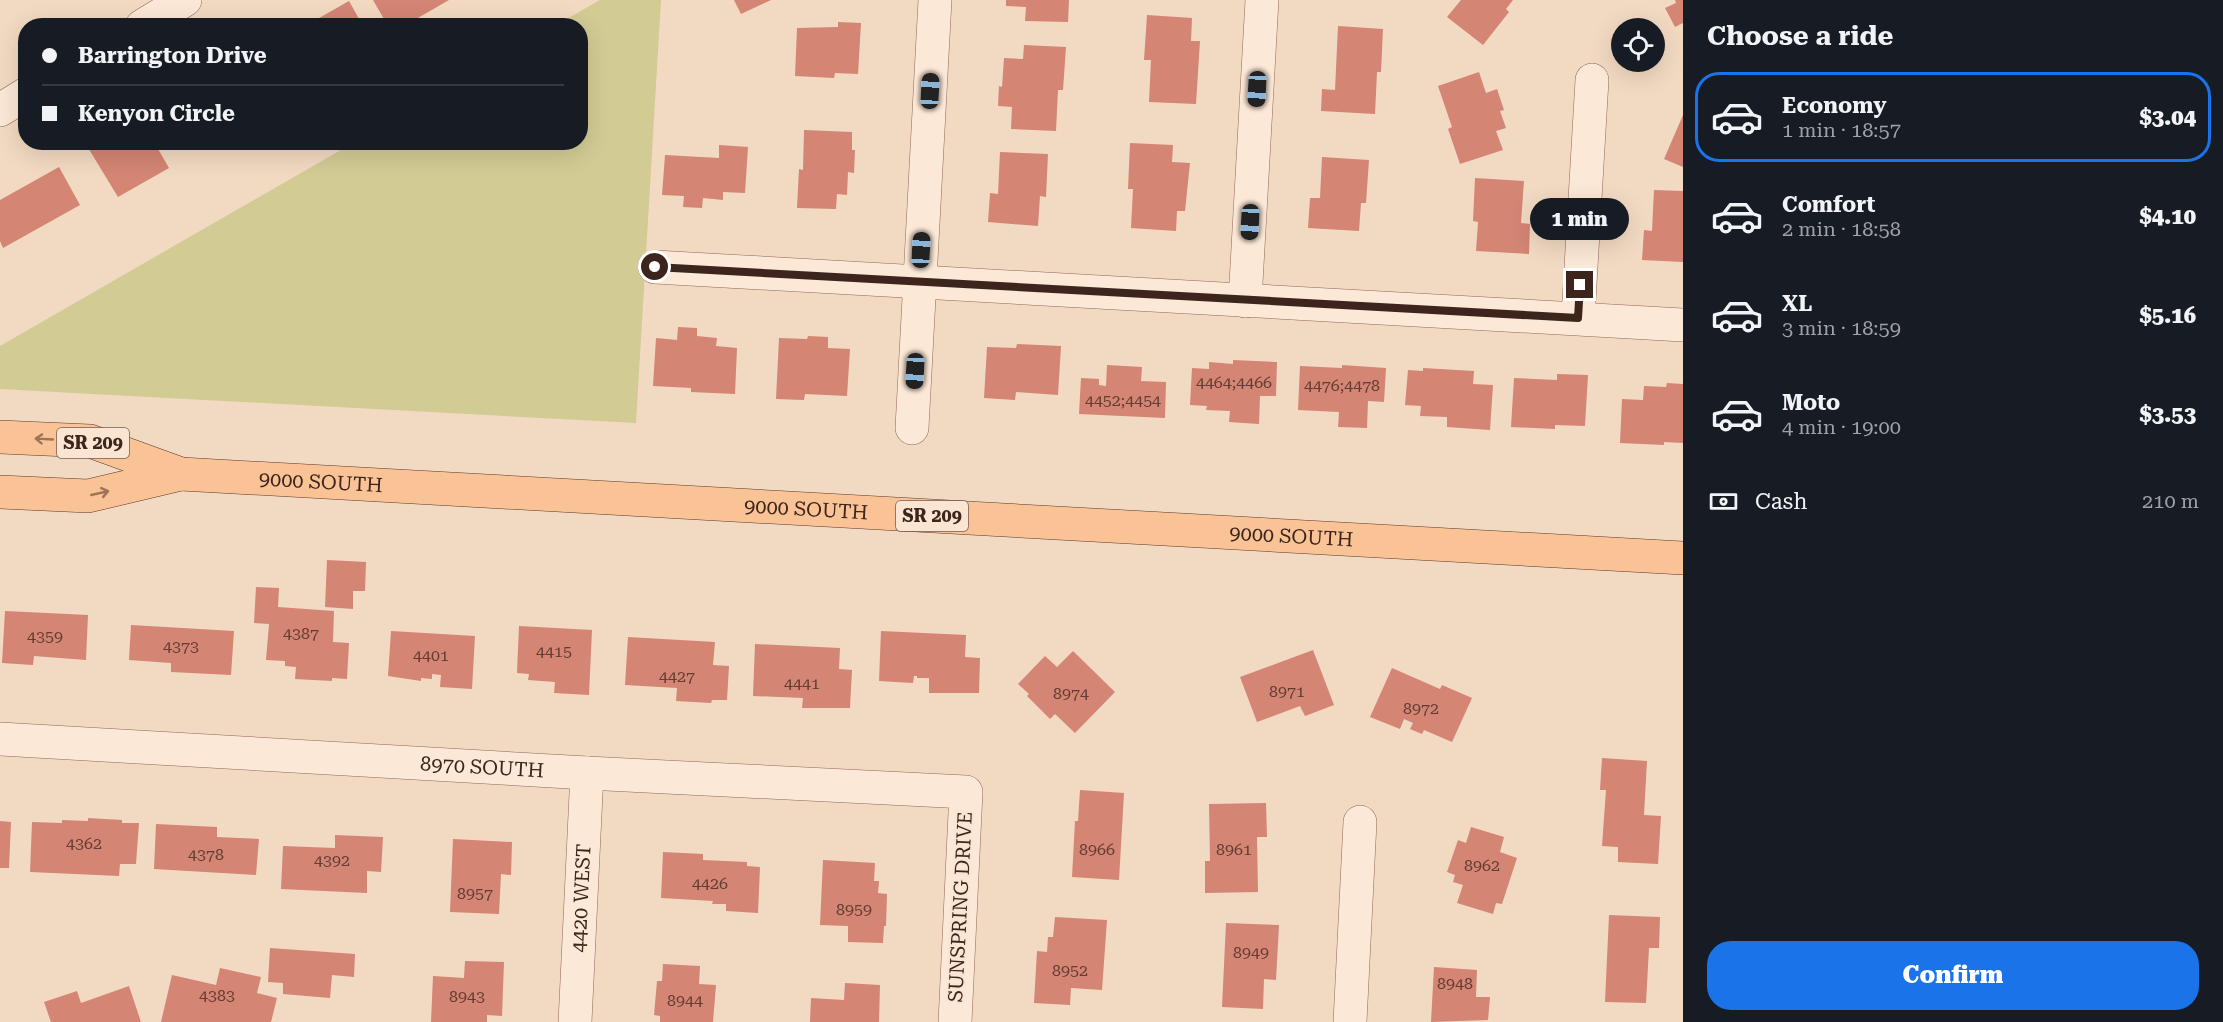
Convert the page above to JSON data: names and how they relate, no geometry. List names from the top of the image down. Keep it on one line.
{"streets":{"main road":["SR 209","9000 SOUTH"],"street":["8970 SOUTH","4420 WEST","SUNSPRING DRIVE"]},"crossings":[["8970 SOUTH","4420 WEST"],["8970 SOUTH","SUNSPRING DRIVE"]],"house_numbers":["4464;4466","4476;4478","4452;4454","4387","4359","4373","4415","4401","4427","4441","8971","8974","8972","4362","8966","8961","4378","4392","8962","4426","8957","8959","8949","8952","8948","4383","8943","8944"],"page":{"heading":"Choose a ride","banner":["Barrington Drive","Kenyon Circle"],"list":[{"name":"Economy","note":"1 min · 18:57","value":"$3.04"},{"name":"Comfort","note":"2 min · 18:58","value":"$4.10"},{"name":"XL","note":"3 min · 18:59","value":"$5.16"},{"name":"Moto","note":"4 min · 19:00","value":"$3.53"}],"bubble":"1 min","pay":["Cash","210 m"],"buttons":"Confirm"}}
